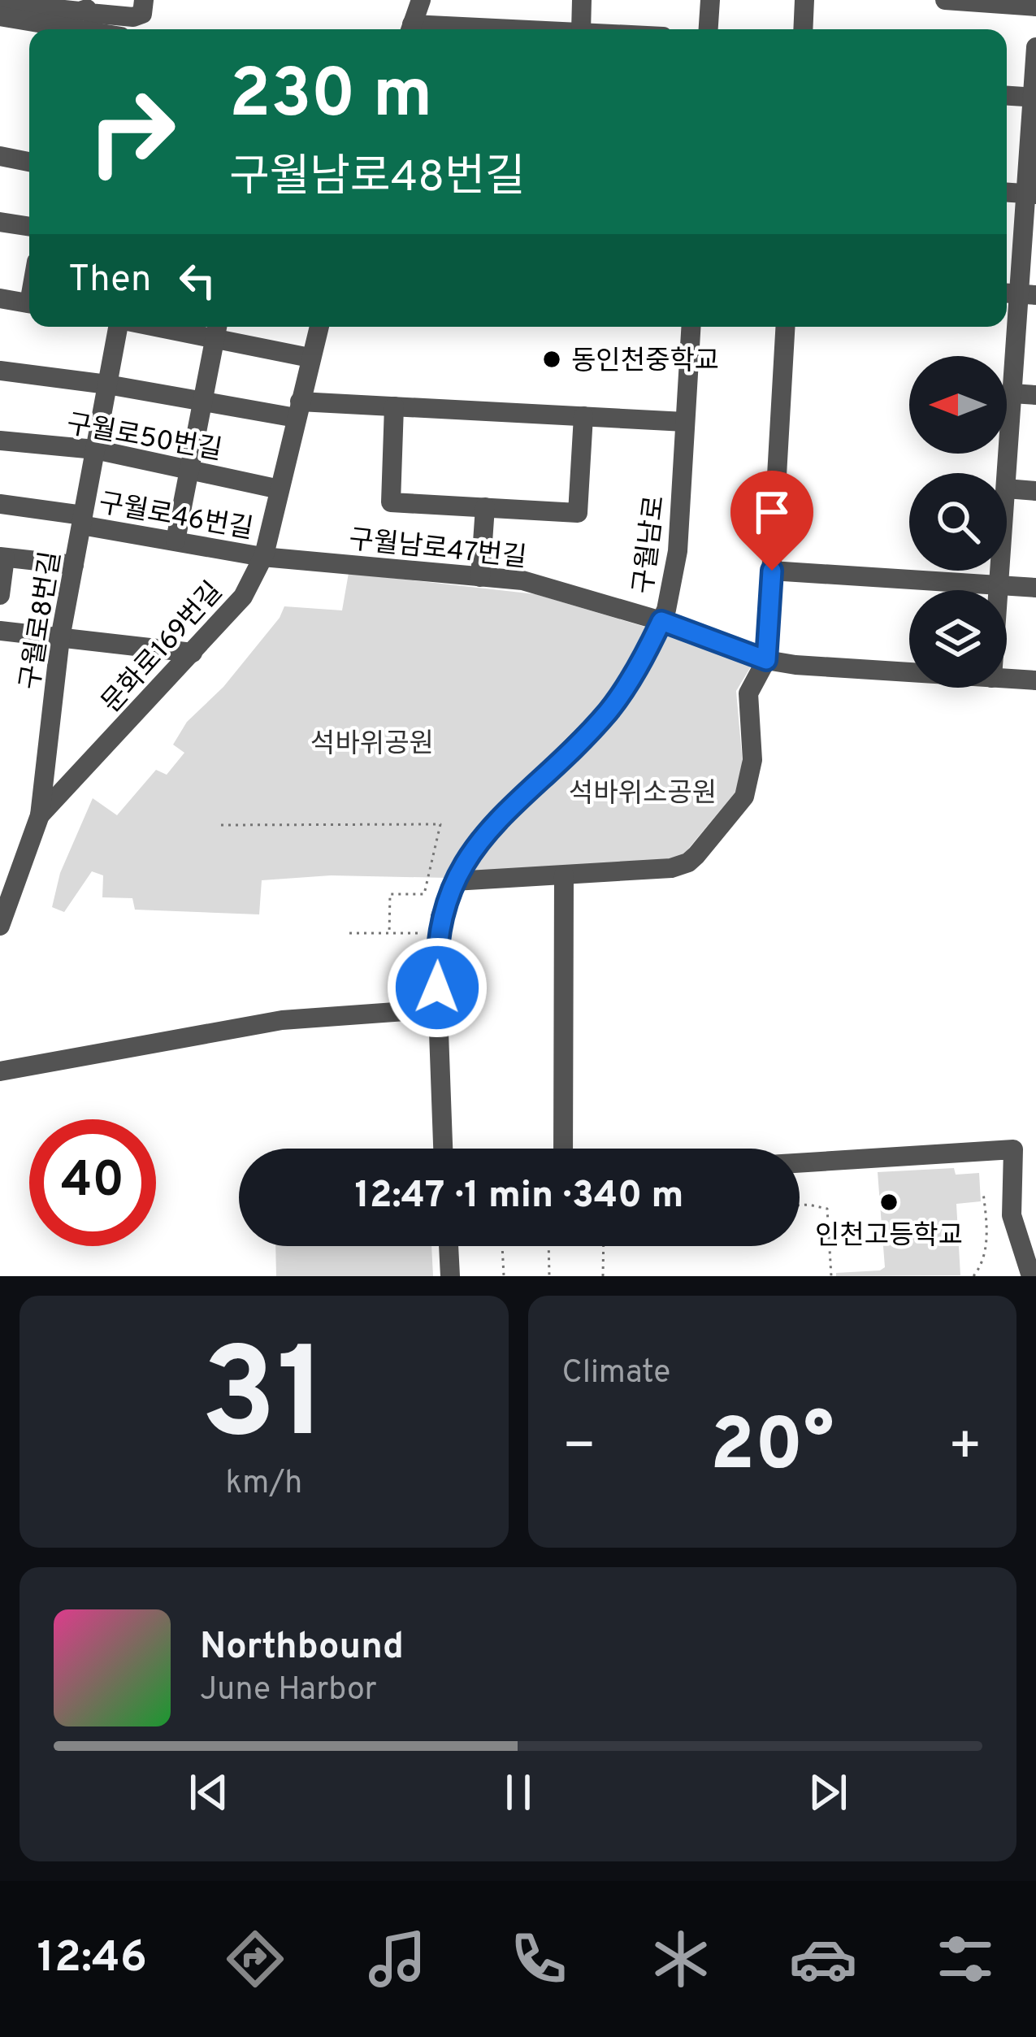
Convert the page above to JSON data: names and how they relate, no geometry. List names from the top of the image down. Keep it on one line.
{"streets":{"street":["구월로50번길","구월로46번길","구월남로","구월남로47번길","구월로8번길","문화로169번길"]},"crossings":[["구월로50번길","구월로8번길"],["구월로50번길","문화로169번길"],["구월로46번길","구월남로47번길"],["구월로46번길","구월로8번길"],["구월로46번길","문화로169번길"],["구월남로","구월남로47번길"],["구월남로47번길","문화로169번길"],["구월로8번길","문화로169번길"]],"parks":["석바위공원","석바위소공원"],"places":["동인천중학교","인천고등학교"],"north":"left","page":{"turn":["230 m","구월남로48번길"],"then":"Then","limit":"40","trip":"12:47 · 1 min · 340 m","tile":[["31","km/h"],"Climate"],"heat":["−","20°","+"],"song":["Northbound","June Harbor"],"tabs":"12:46"}}
